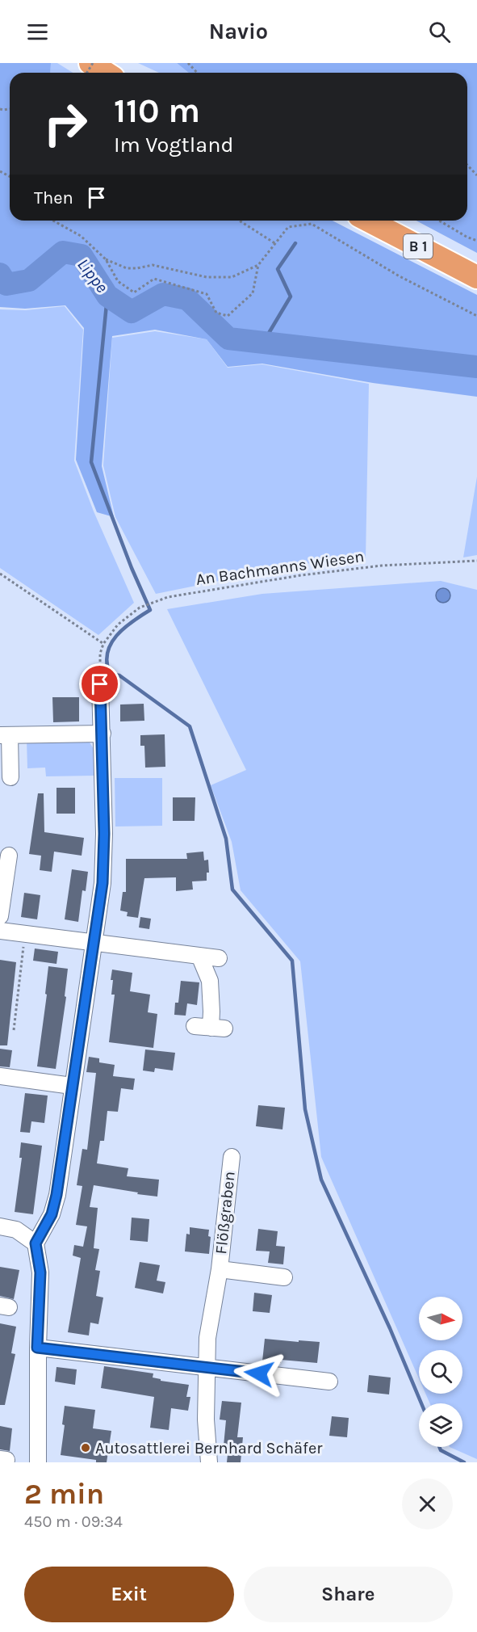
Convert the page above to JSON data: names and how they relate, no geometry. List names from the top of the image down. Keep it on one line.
{"streets":{"highway":["B 1"],"street":["Flößgraben"],"path":["An Bachmanns Wiesen"]},"water":["Lippe"],"places":["Autosattlerei Bernhard Schäfer"],"north":"right","page":{"header":"Navio","turn":["110 m","Im Vogtland"],"then":"Then","heading":["2 min","450 m · 09:34"],"buttons":["Exit","Share"]}}
